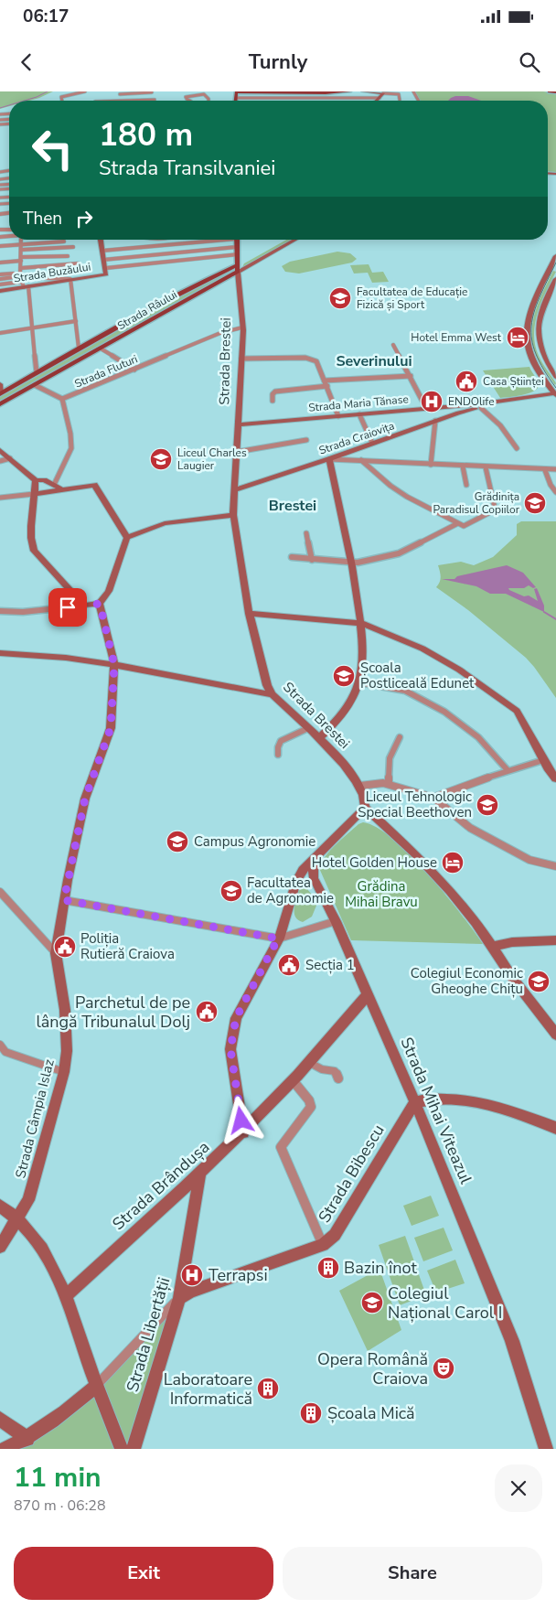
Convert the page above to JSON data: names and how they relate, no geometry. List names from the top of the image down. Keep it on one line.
{"streets":{"main road":["Strada Râului","Strada Brestei"],"street":["Strada Buzăului","Strada Fluturi","Strada Maria Tănase","Strada Craiovița","Strada Mihai Viteazul","Strada Câmpia Islaz","Strada Bibescu","Strada Brândușa","Strada Libertății"]},"crossings":[["Strada Râului","Strada Brestei"],["Strada Brestei","Strada Fluturi"],["Strada Brestei","Strada Maria Tănase"],["Strada Brestei","Strada Craiovița"],["Strada Maria Tănase","Strada Craiovița"],["Strada Mihai Viteazul","Strada Bibescu"],["Strada Mihai Viteazul","Strada Brândușa"],["Strada Bibescu","Strada Libertății"],["Strada Brândușa","Strada Libertății"]],"districts":["Severinului","Brestei"],"parks":["Grădina Mihai Bravu"],"places":{"school or university":["Facultatea de Educație Fizică și Sport","Liceul Charles Laugier","Grădinița Paradisul Copiilor","Școala Postliceală Edunet","Liceul Tehnologic Special Beethoven","Campus Agronomie","Facultatea de Agronomie","Colegiul Economic Gheoghe Chițu","Colegiul Național Carol I"],"hotel":["Hotel Emma West","Hotel Golden House"],"public building":["Casa Științei","Poliția Rutieră Craiova","Secția 1","Parchetul de pe lângă Tribunalul Dolj"],"hospital":["ENDOlife","Terrapsi"],"building":["Bazin înot","Laboratoare Informatică","Școala Mică"],"theatre":["Opera Română Craiova"]},"page":{"status":"06:17","header":"Turnly","turn":["180 m","Strada Transilvaniei"],"then":"Then","heading":["11 min","870 m · 06:28"],"buttons":["Exit","Share"]}}
